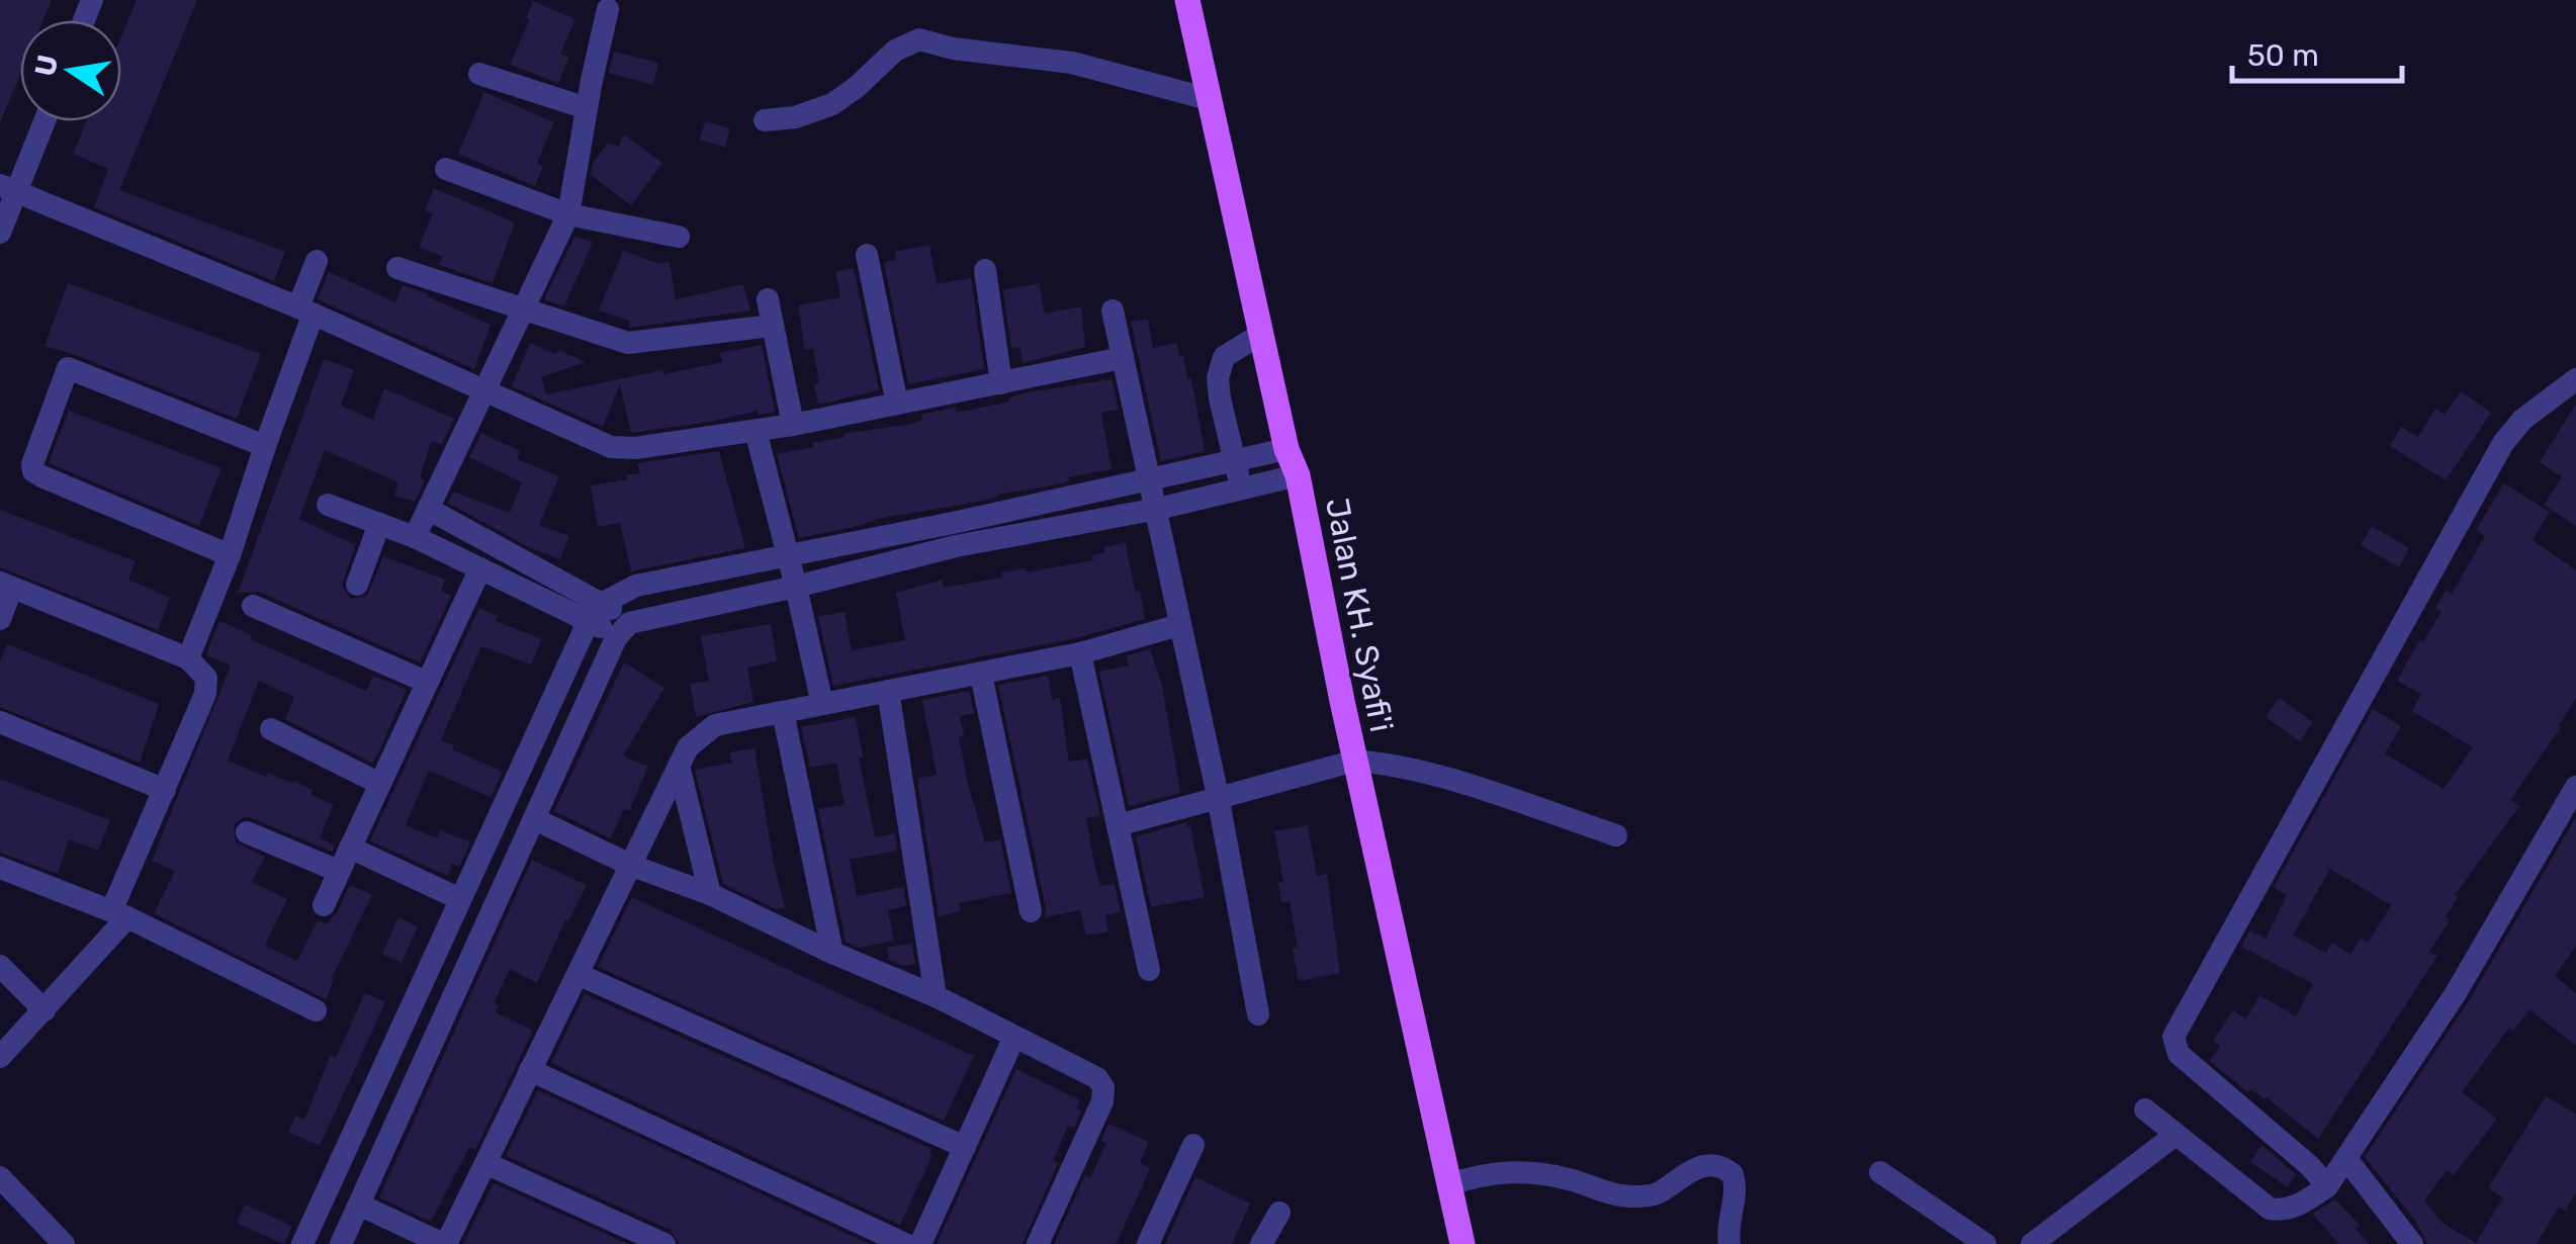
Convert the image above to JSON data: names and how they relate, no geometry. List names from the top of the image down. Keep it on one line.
{"streets":{"main road":["Jalan KH. Syafi'i"]},"scale_bar":"50 m","north":"left"}
